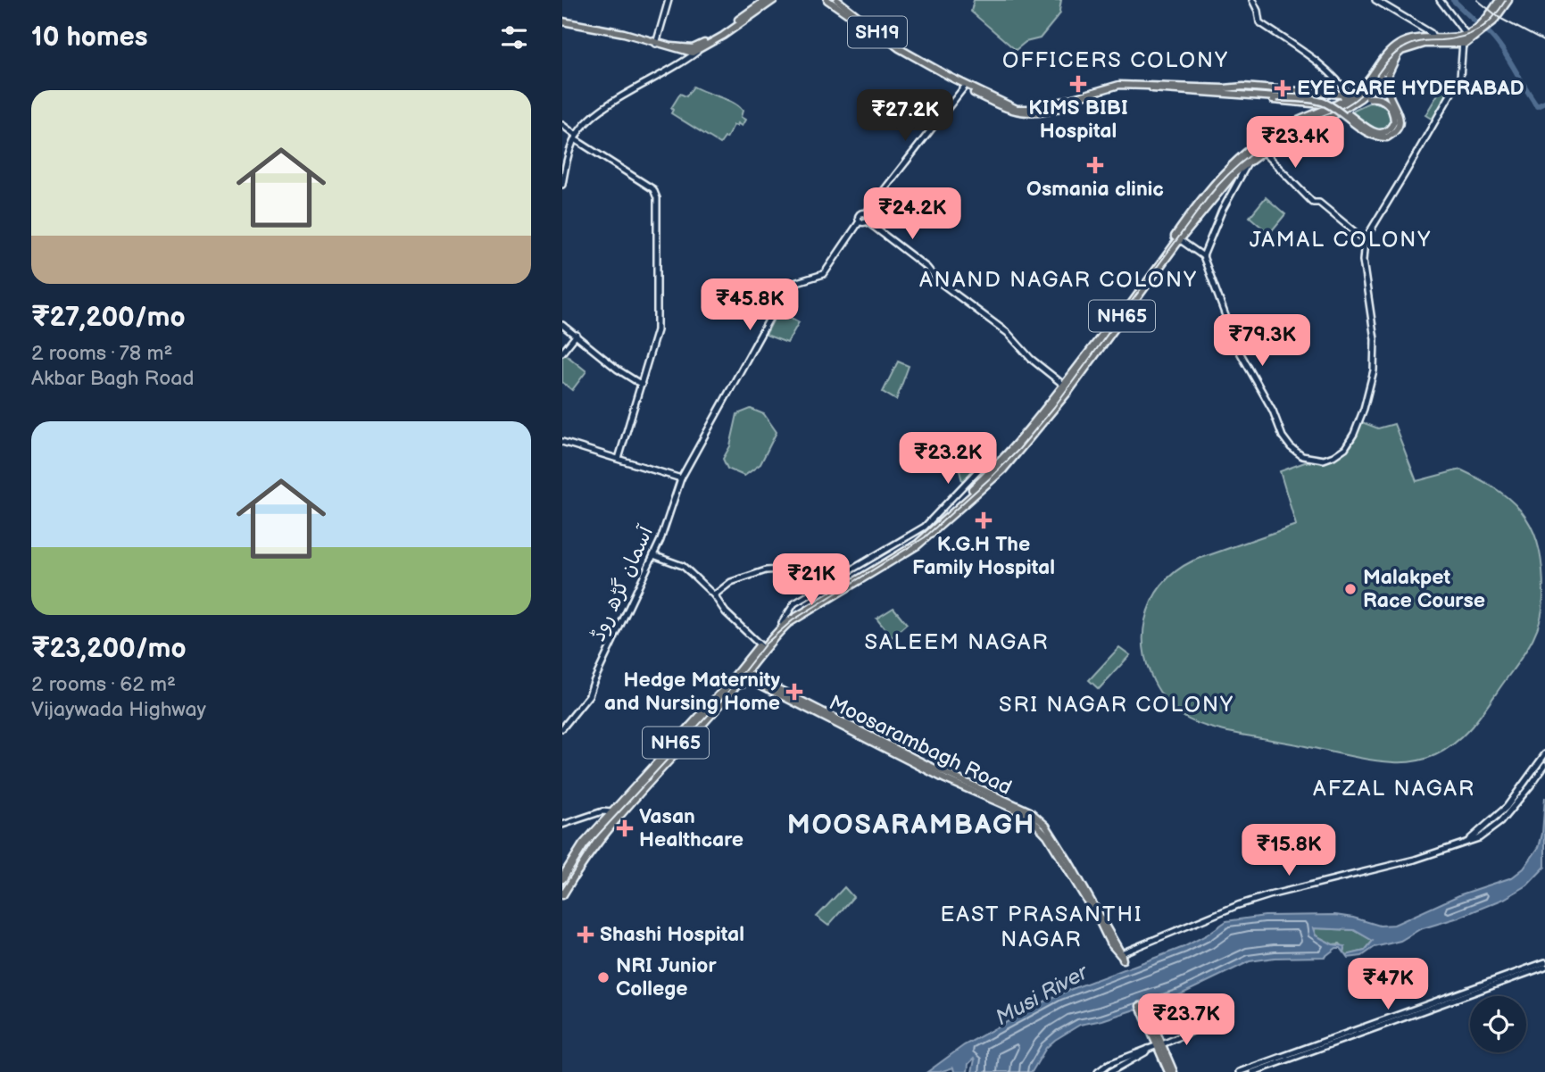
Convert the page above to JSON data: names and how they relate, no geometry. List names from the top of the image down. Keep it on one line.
{"streets":{"highway":["NH65"],"main road":["SH19","Moosarambagh Road"],"street":["آسمان گڑھ روڈ"]},"crossings":[["SH19","NH65"],["NH65","Moosarambagh Road"]],"districts":["OFFICERS COLONY","JAMAL COLONY","ANAND NAGAR COLONY","SALEEM NAGAR","SRI NAGAR COLONY","AFZAL NAGAR","MOOSARAMBAGH","EAST PRASANTHI NAGAR"],"water":["Musi River"],"places":{"health":["KIMS BIBI Hospital","EYE CARE HYDERABAD","Osmania clinic","K.G.H The Family Hospital","Hedge Maternity and Nursing Home","Vasan Healthcare","Shashi Hospital"],"other":["Malakpet Race Course","NRI Junior College"]},"page":{"heading":"10 homes","list":[{"name":"₹27,200/mo","note":"2 rooms · 78 m² · Akbar Bagh Road"},{"name":"₹23,200/mo","note":"2 rooms · 62 m² · Vijaywada Highway"}],"price":["₹27.2K","₹23.4K","₹24.2K","₹45.8K","₹79.3K","₹23.2K","₹21K","₹15.8K","₹47K","₹23.7K"]}}
